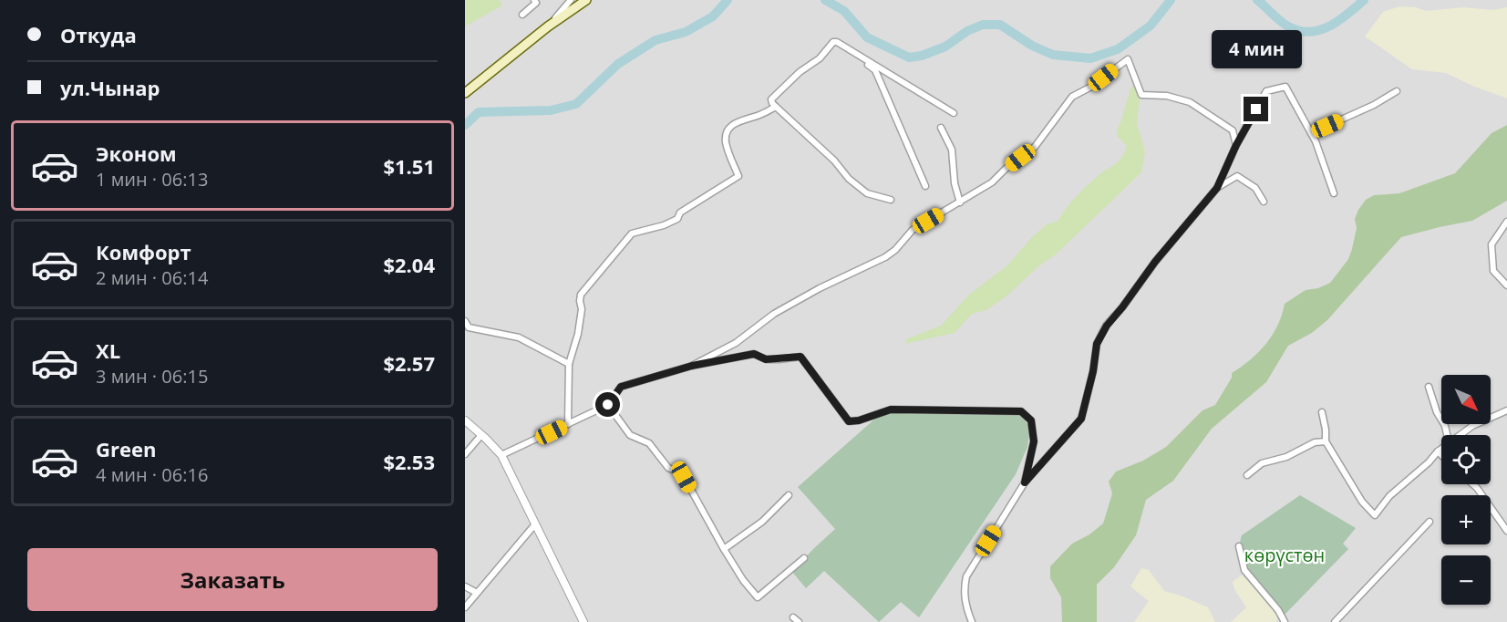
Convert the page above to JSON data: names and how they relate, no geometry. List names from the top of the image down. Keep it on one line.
{"parks":["көрүстөн"],"north":"bottom right","page":{"banner":["Откуда","ул.Чынар"],"bubble":"4 мин","list":[{"name":"Эконом","note":"1 мин · 06:13","value":"$1.51"},{"name":"Комфорт","note":"2 мин · 06:14","value":"$2.04"},{"name":"XL","note":"3 мин · 06:15","value":"$2.57"},{"name":"Green","note":"4 мин · 06:16","value":"$2.53"}],"map_buttons":["+","−"],"buttons":"Заказать"}}
